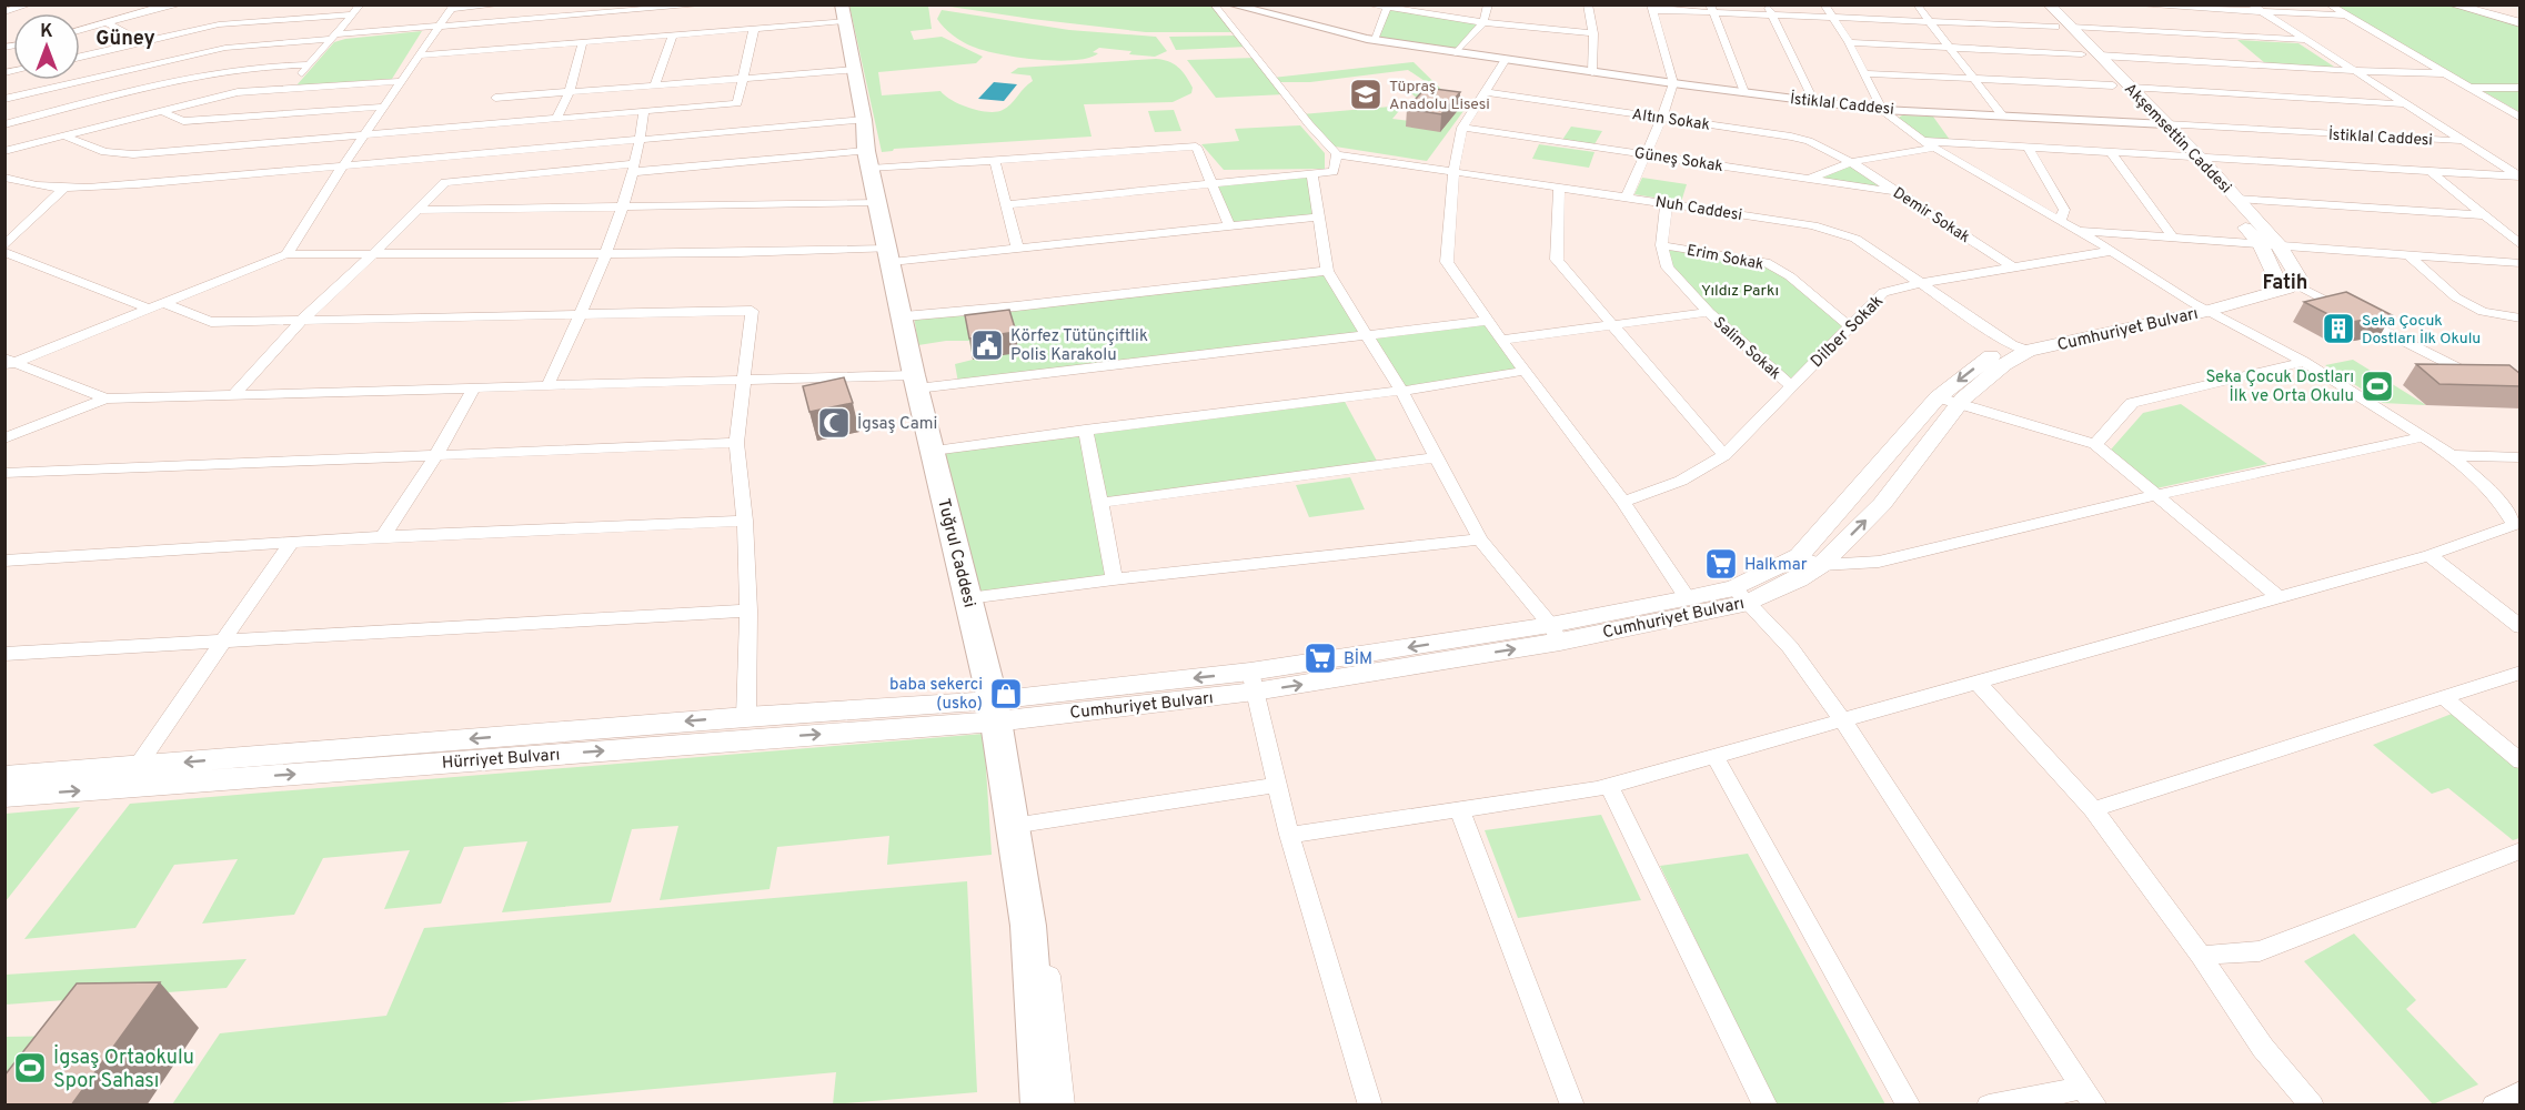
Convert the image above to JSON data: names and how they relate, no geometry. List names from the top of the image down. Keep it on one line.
{"streets":{"main road":["Akşemsettin Caddesi","Cumhuriyet Bulvarı","Tuğrul Caddesi","Hürriyet Bulvarı"],"street":["İstiklal Caddesi","Altın Sokak","Güneş Sokak","Nuh Caddesi","Demir Sokak","Erim Sokak","Dilber Sokak","Salim Sokak"]},"crossings":[["İstiklal Caddesi","Akşemsettin Caddesi"],["Altın Sokak","Demir Sokak"],["Akşemsettin Caddesi","Cumhuriyet Bulvarı"],["Güneş Sokak","Demir Sokak"],["Nuh Caddesi","Cumhuriyet Bulvarı"],["Nuh Caddesi","Dilber Sokak"],["Demir Sokak","Dilber Sokak"],["Erim Sokak","Dilber Sokak"],["Erim Sokak","Salim Sokak"],["Cumhuriyet Bulvarı","Tuğrul Caddesi"],["Cumhuriyet Bulvarı","Hürriyet Bulvarı"],["Dilber Sokak","Salim Sokak"],["Tuğrul Caddesi","Hürriyet Bulvarı"]],"districts":["Güney","Fatih"],"parks":["Yıldız Parkı"],"places":{"school or university":["Tüpraş Anadolu Lisesi"],"building":["Seka Çocuk Dostları İlk Okulu"],"public building":["Körfez Tütünçiftlik Polis Karakolu"],"sports":["Seka Çocuk Dostları İlk ve Orta Okulu","İgsaş Ortaokulu Spor Sahası"],"mosque":["İgsaş Cami"],"supermarket":["Halkmar","BİM"],"shop":["baba sekerci (usko)"]},"north":"top"}
